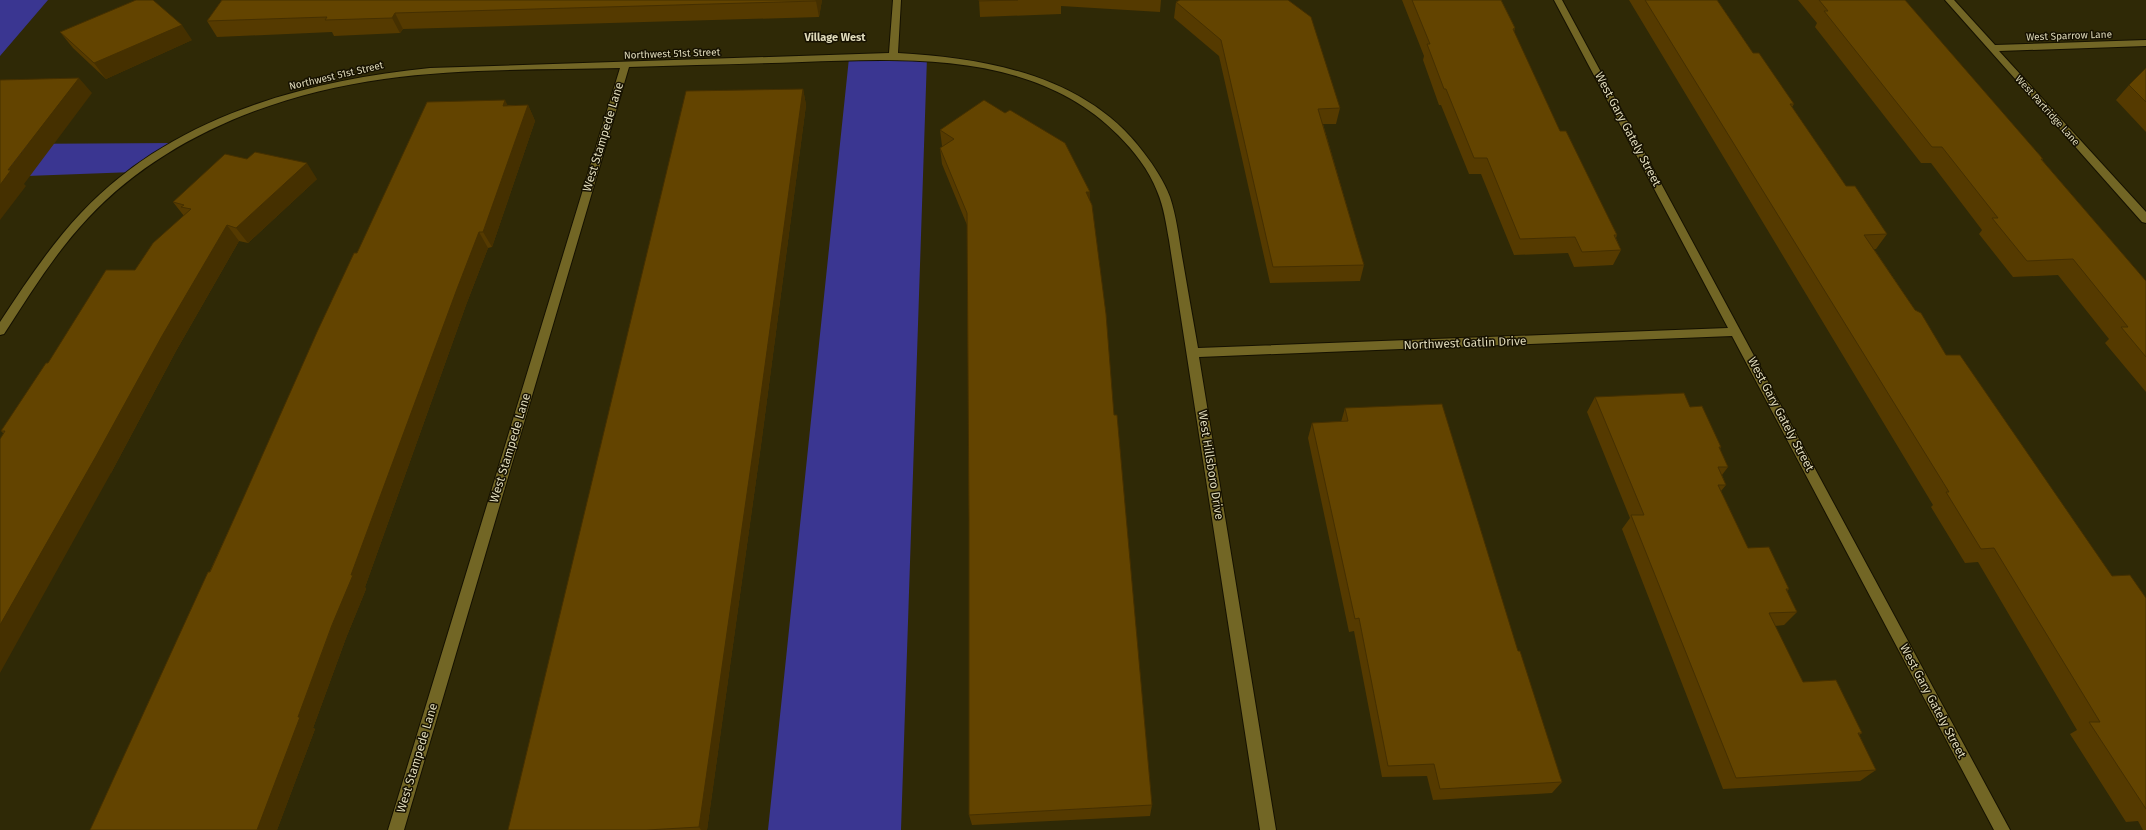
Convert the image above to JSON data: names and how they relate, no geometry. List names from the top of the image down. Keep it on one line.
{"streets":{"street":["West Sparrow Lane","Northwest 51st Street","West Partridge Lane","West Gary Gately Street","West Stampede Lane","Northwest Gatlin Drive","West Hillsboro Drive"]},"crossings":[["West Sparrow Lane","West Partridge Lane"],["Northwest 51st Street","West Stampede Lane"],["Northwest 51st Street","West Hillsboro Drive"],["West Gary Gately Street","Northwest Gatlin Drive"],["Northwest Gatlin Drive","West Hillsboro Drive"]],"districts":["Village West"]}
